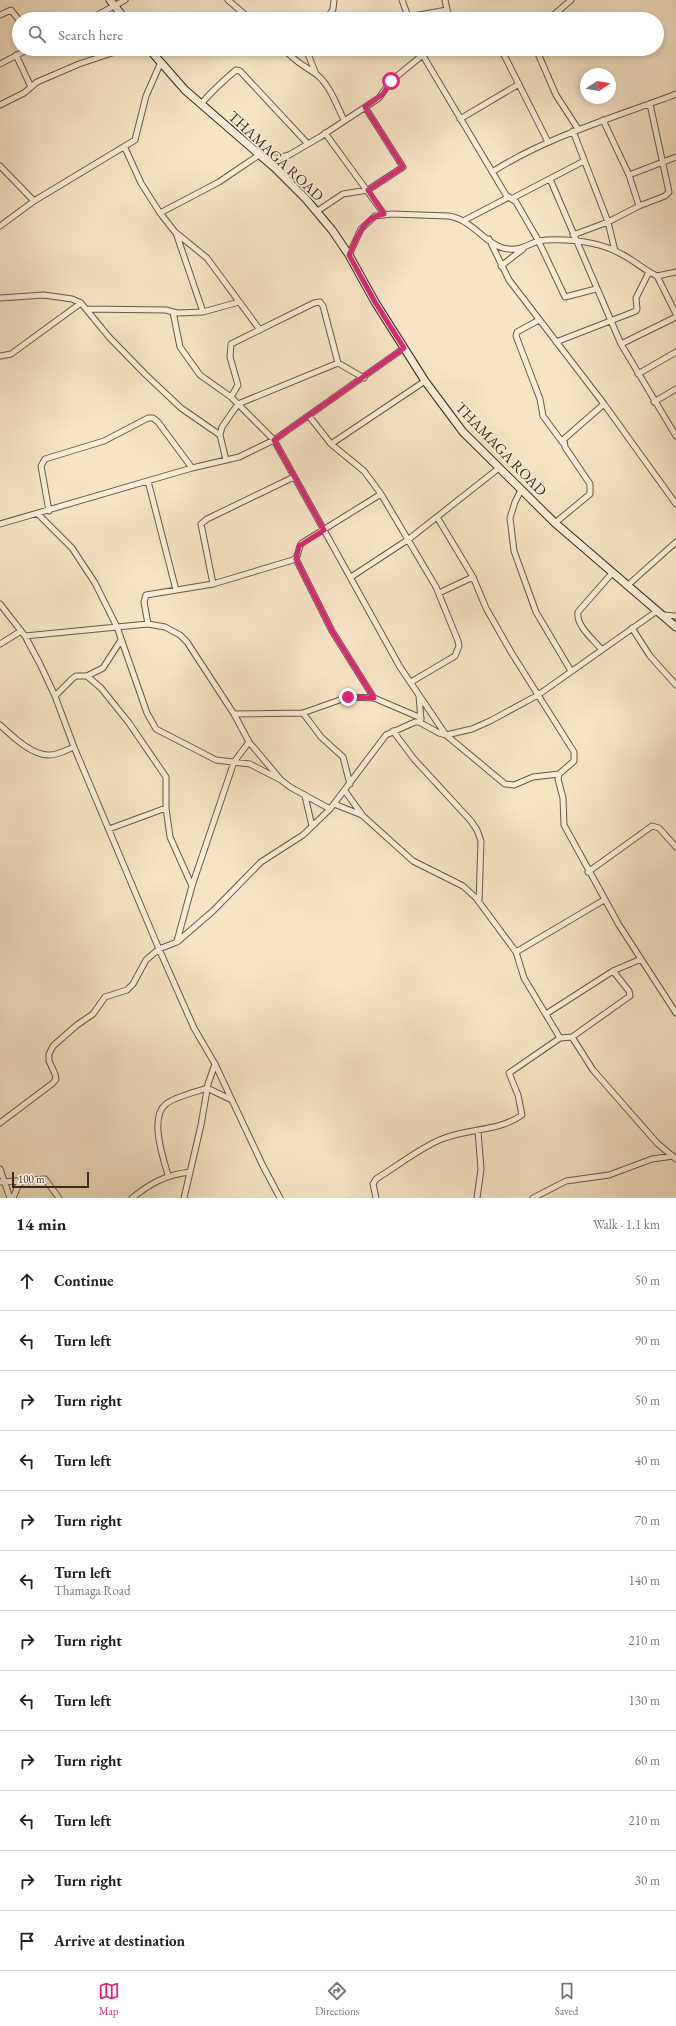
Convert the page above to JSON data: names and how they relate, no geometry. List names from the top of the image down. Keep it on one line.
{"streets":{"main road":["THAMAGA ROAD"]},"scale_bar":"100 m","north":"right","page":{"search":"Search here","scale":"100 m","heading":["14 min","Walk · 1.1 km"],"list":[["Continue","50 m"],["Turn left","90 m"],["Turn right","50 m"],["Turn left","40 m"],["Turn right","70 m"],["Turn left","Thamaga Road","140 m"],["Turn right","210 m"],["Turn left","130 m"],["Turn right","60 m"],["Turn left","210 m"],["Turn right","30 m"],"Arrive at destination"],"nav":["Map","Directions","Saved"]}}
